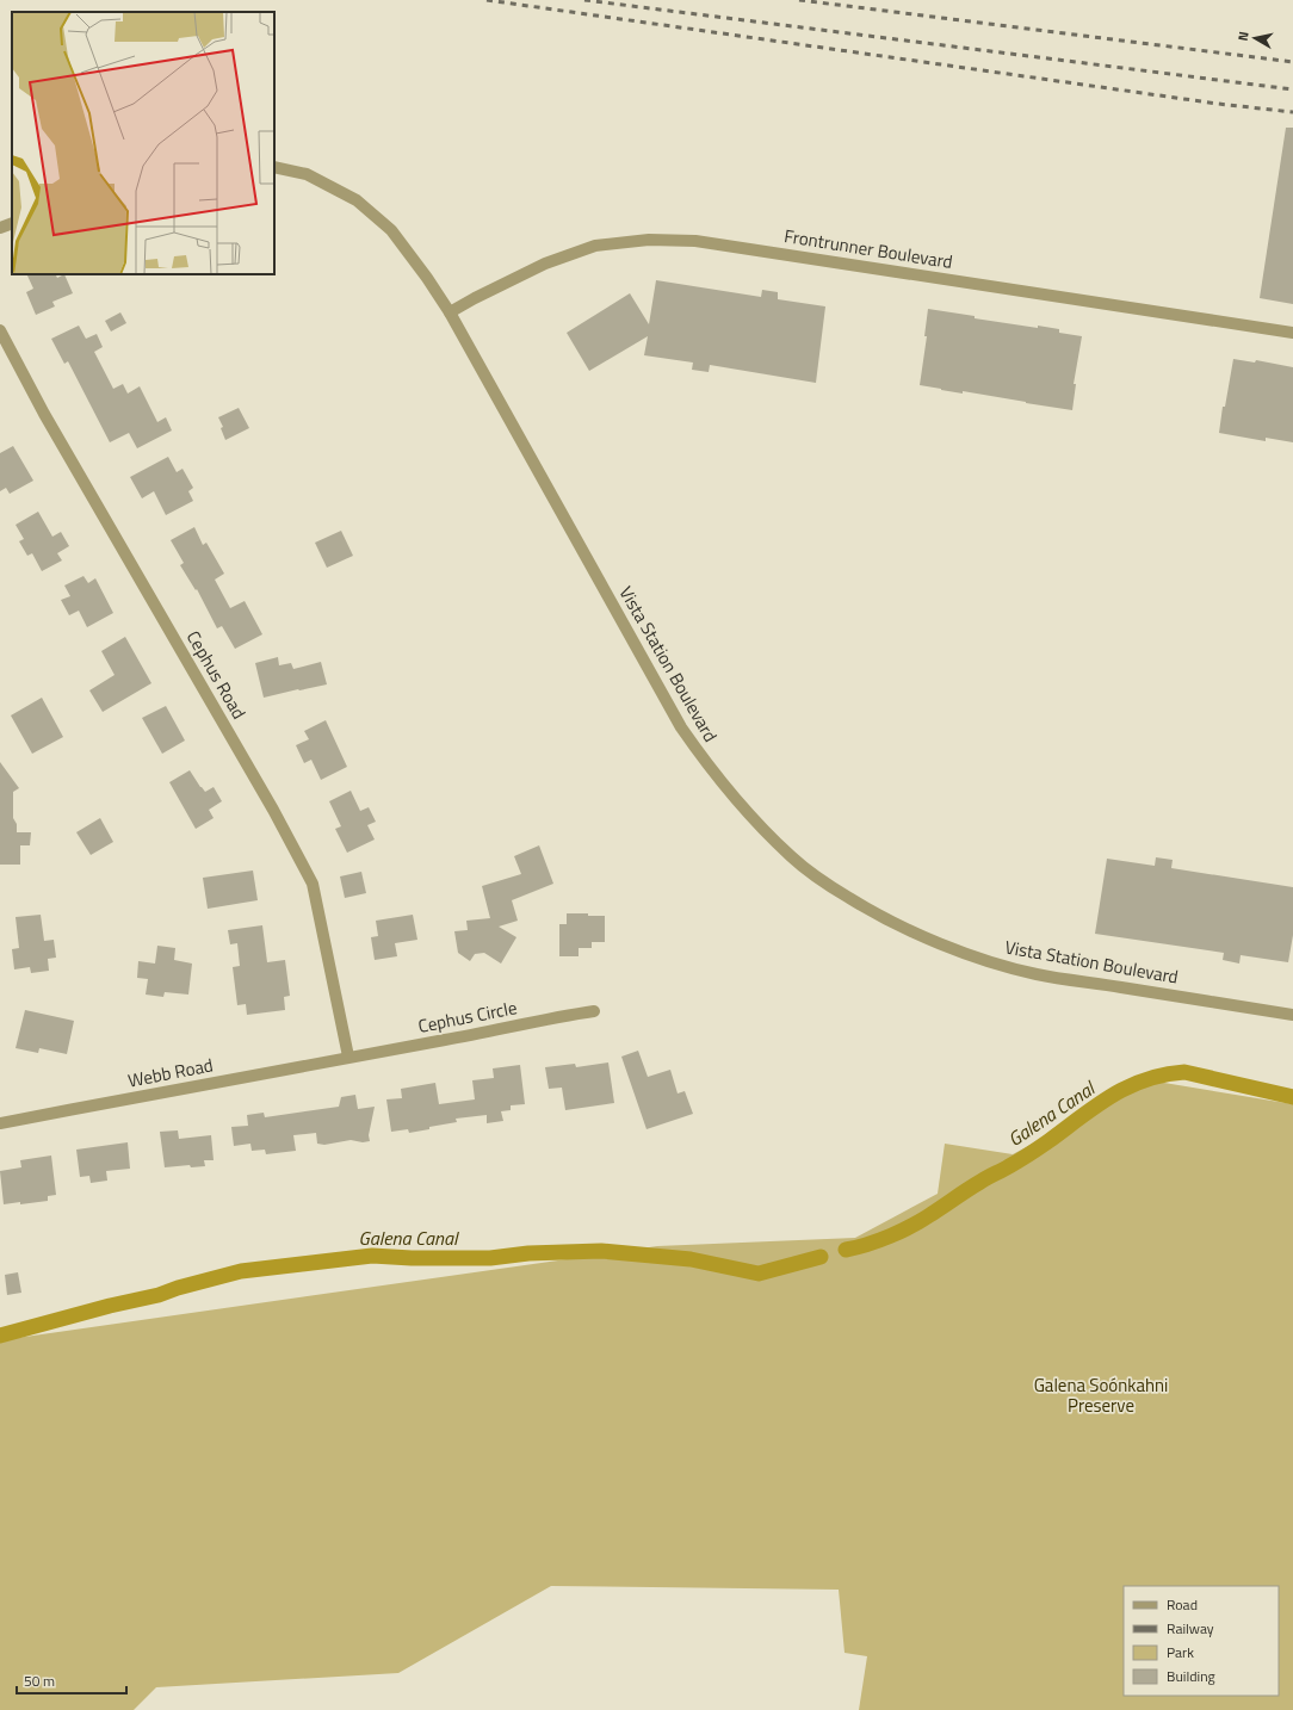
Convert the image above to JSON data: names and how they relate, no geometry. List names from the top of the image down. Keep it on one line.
{"streets":{"street":["Frontrunner Boulevard","Vista Station Boulevard","Cephus Road","Cephus Circle","Webb Road"]},"crossings":[["Frontrunner Boulevard","Vista Station Boulevard"],["Cephus Road","Cephus Circle"],["Cephus Road","Webb Road"],["Cephus Circle","Webb Road"]],"water":["Galena Canal"],"parks":["Galena Soónkahni Preserve"],"legend":["Road","Railway","Park","Building"],"scale_bar":"50 m","north":"left"}
